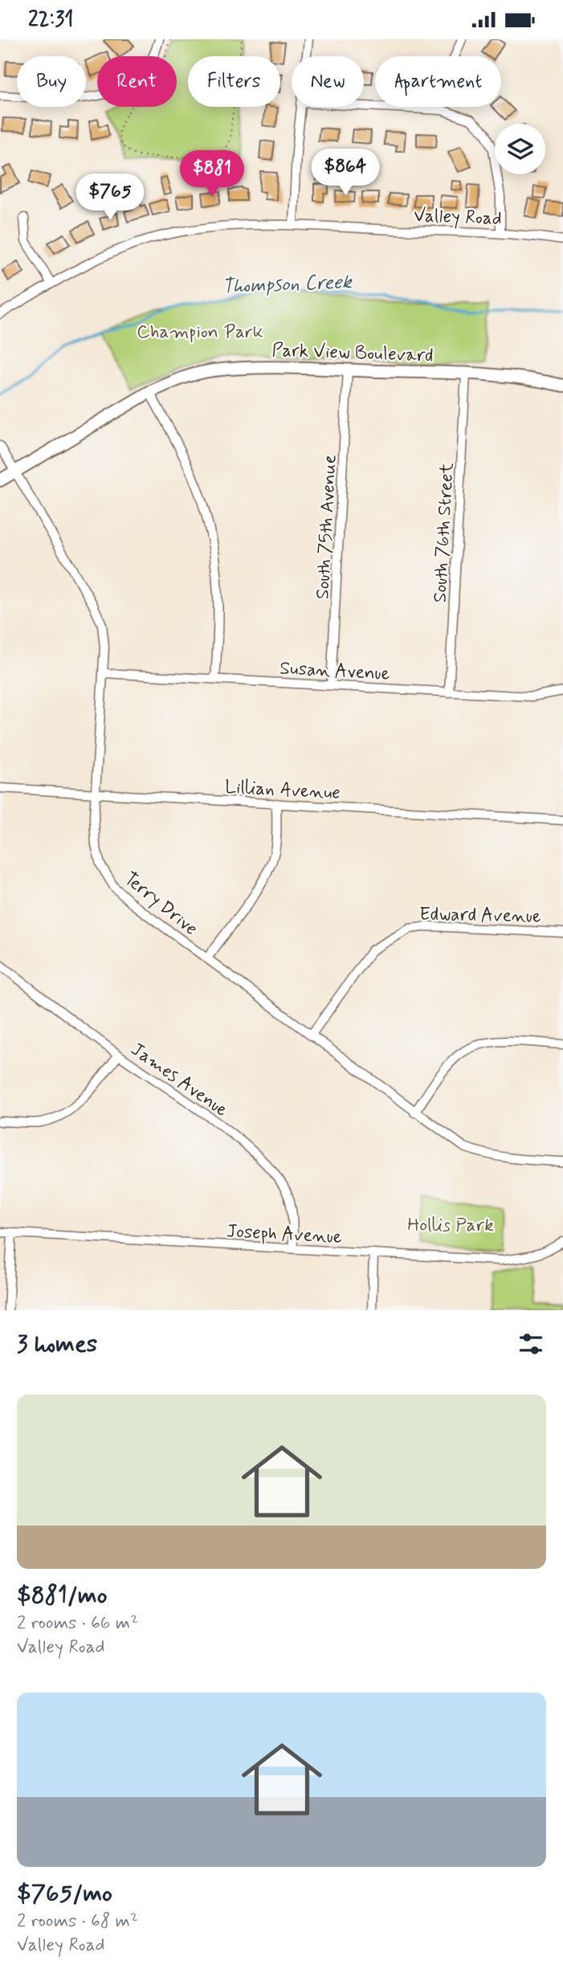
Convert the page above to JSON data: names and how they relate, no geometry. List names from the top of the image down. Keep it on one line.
{"streets":{"street":["Valley Road","Park View Boulevard","South 75th Avenue","South 76th Street","Susan Avenue","Lillian Avenue","Terry Drive","Edward Avenue","James Avenue","Joseph Avenue"]},"crossings":[["Park View Boulevard","South 75th Avenue"],["Park View Boulevard","South 76th Street"],["Park View Boulevard","Terry Drive"],["South 75th Avenue","Susan Avenue"],["South 76th Street","Susan Avenue"],["Susan Avenue","Terry Drive"],["Lillian Avenue","Terry Drive"],["Terry Drive","Edward Avenue"],["James Avenue","Joseph Avenue"]],"water":["Thompson Creek"],"parks":["Champion Park","Hollis Park"],"page":{"status":"22:31","chip":["Buy","Rent","Filters","New","Apartment"],"price":["$864","$881","$765"],"heading":"3 homes","list":[{"name":"$881/mo","note":"2 rooms · 66 m² · Valley Road"},{"name":"$765/mo","note":"2 rooms · 68 m² · Valley Road"}]}}
